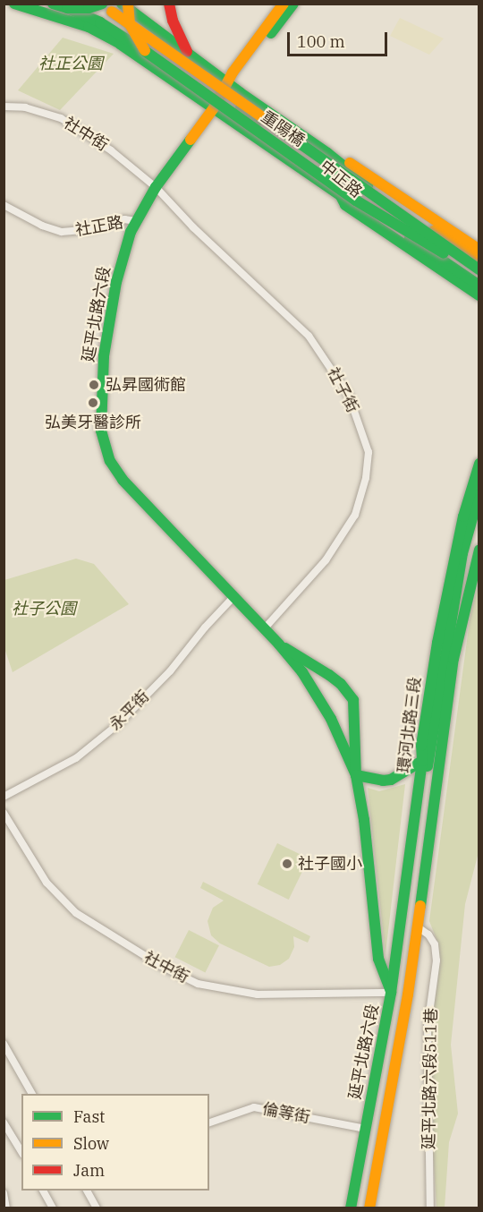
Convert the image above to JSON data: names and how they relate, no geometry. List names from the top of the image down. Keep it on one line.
{"streets":{"main road":["重陽橋","中正路","延平北路六段","環河北路三段"],"street":["社中街","社正路","社子街","永平街","延平北路六段511巷","倫等街"]},"crossings":[["重陽橋","中正路"],["重陽橋","延平北路六段"],["社中街","延平北路六段"],["社中街","社子街"],["社中街","環河北路三段"],["中正路","延平北路六段"],["社正路","延平北路六段"],["延平北路六段","社子街"],["延平北路六段","永平街"],["延平北路六段","環河北路三段"],["延平北路六段","倫等街"],["環河北路三段","延平北路六段511巷"]],"parks":["社正公園","社子公園"],"places":["弘昇國術館","弘美牙醫診所","社子國小"],"legend":["Fast","Slow","Jam"],"scale_bar":"100 m"}
